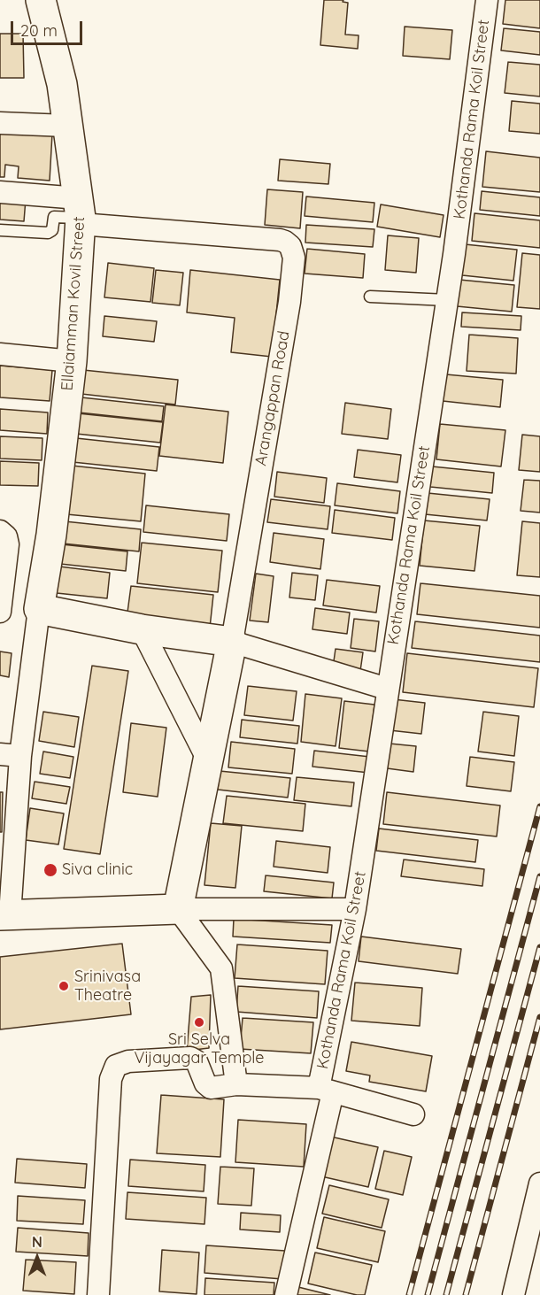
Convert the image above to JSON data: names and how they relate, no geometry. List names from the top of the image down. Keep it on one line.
{"streets":{"street":["Kothanda Rama Koil Street","Ellaiamman Kovil Street","Arangappan Road"]},"crossings":[["Ellaiamman Kovil Street","Arangappan Road"]],"places":["Siva clinic","Srinivasa Theatre","Sri Selva Vijayagar Temple"],"scale_bar":"20 m","north":"top"}
